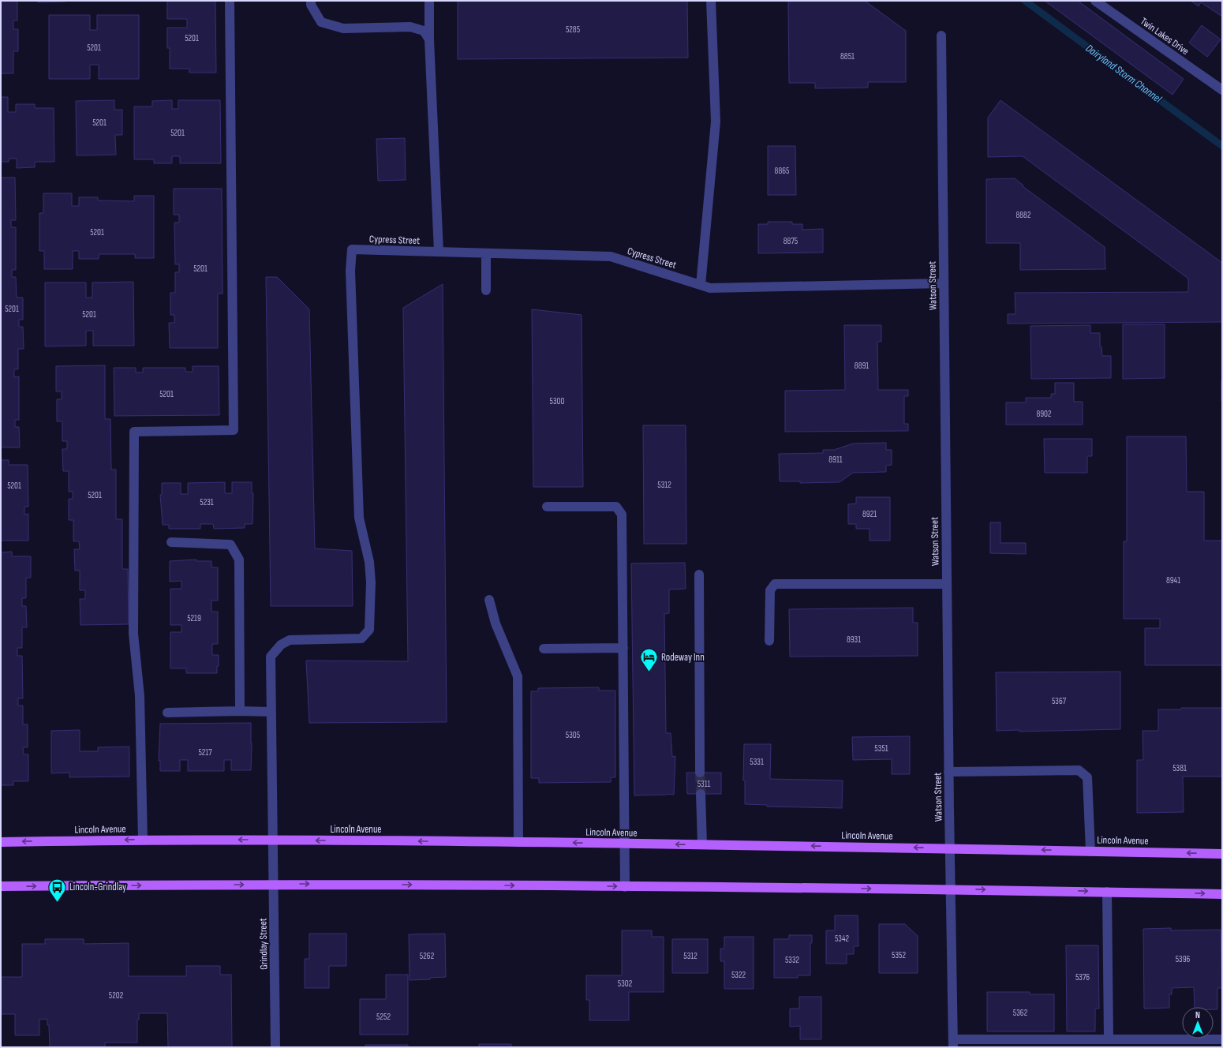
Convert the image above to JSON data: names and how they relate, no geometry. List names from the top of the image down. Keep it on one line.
{"streets":{"main road":["Lincoln Avenue"],"street":["Twin Lakes Drive","Cypress Street","Watson Street","Grindlay Street"]},"crossings":[["Cypress Street","Watson Street"],["Cypress Street","Grindlay Street"],["Watson Street","Lincoln Avenue"],["Lincoln Avenue","Grindlay Street"]],"water":["Dairyland Storm Channel"],"places":{"hotel":["Rodeway Inn"],"bus stop":["Lincoln-Grindlay"]},"house_numbers":["5285","5201","5201","8851","5201","5201","8865","8882","5201","8875","5201","5201","5201","8891","5201","5300","8902","8911","5312","5201","5201","5231","8921","8941","5219","8931","5367","5305","5351","5217","5331","5381","5311","5342","5352","5262","5312","5396","5332","5322","5376","5302","5202","5362","5252"],"north":"top"}
